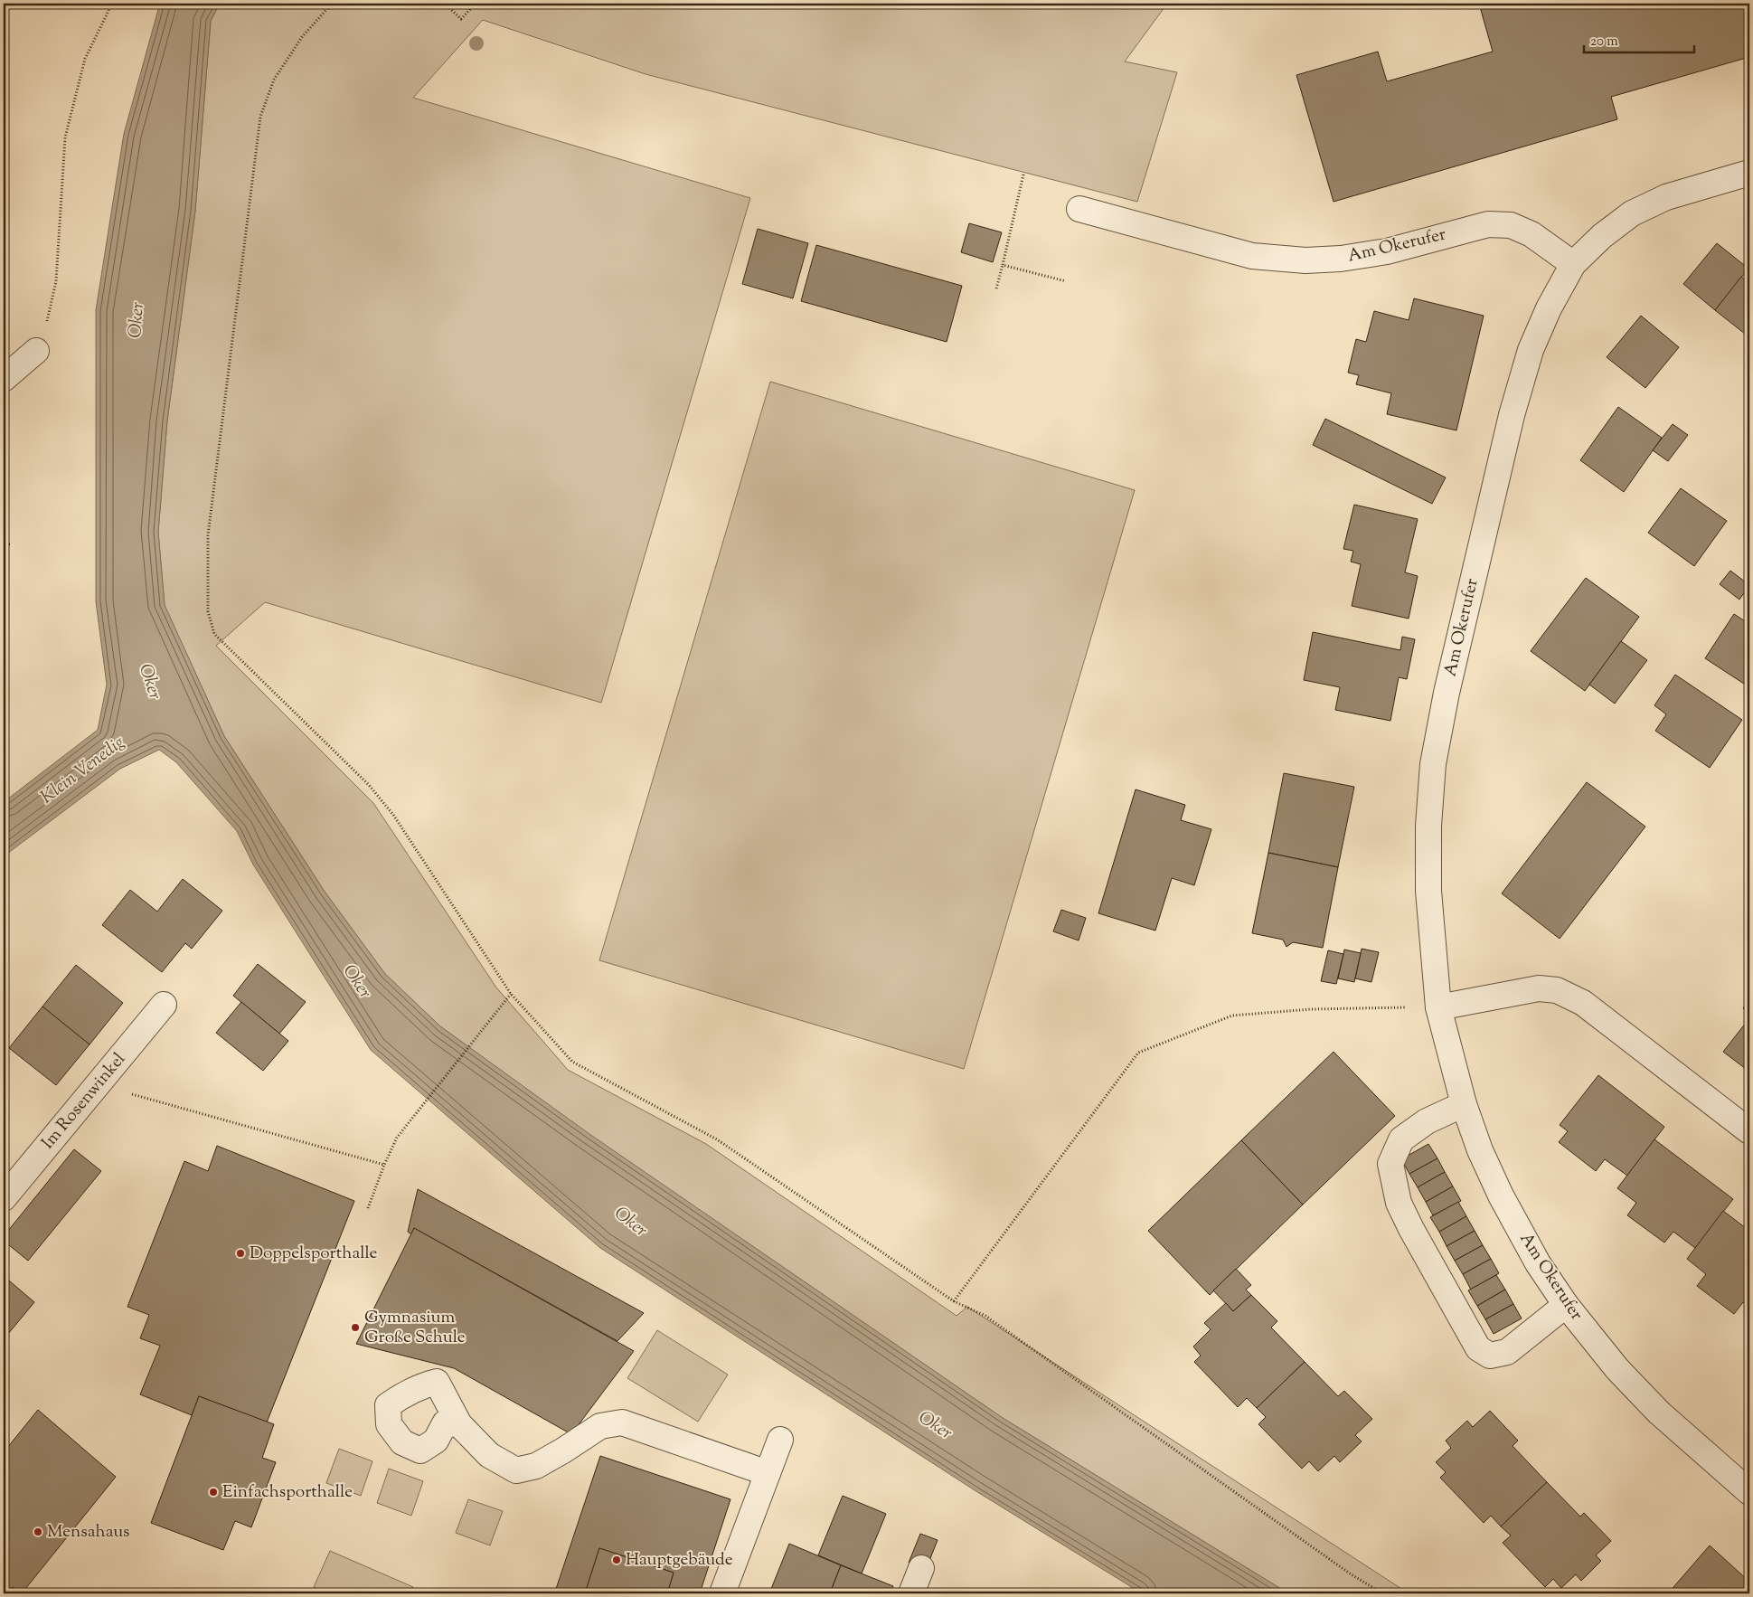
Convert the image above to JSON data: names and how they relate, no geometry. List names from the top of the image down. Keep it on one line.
{"streets":{"street":["Am Okerufer","Im Rosenwinkel"]},"water":["Oker","Klein Venedig"],"places":["Doppelsporthalle","Gymnasium Große Schule","Einfachsporthalle","Mensahaus","Hauptgebäude"],"scale_bar":"20 m"}
